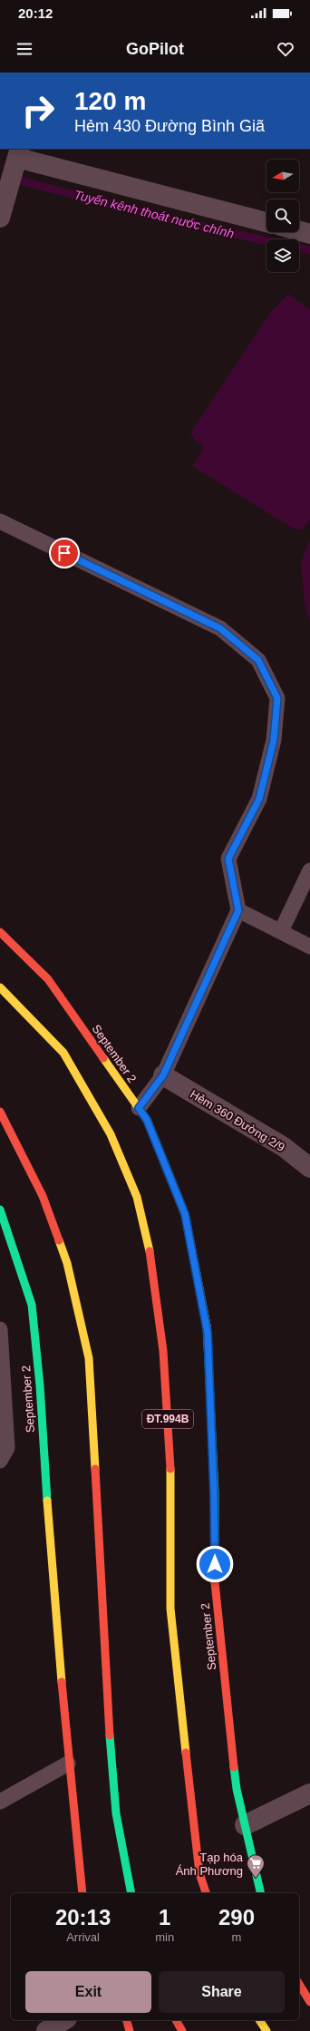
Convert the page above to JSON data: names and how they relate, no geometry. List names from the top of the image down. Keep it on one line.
{"streets":{"main road":["September 2","ĐT.994B"],"street":["Hẻm 360 Đường 2/9"]},"water":["Tuyến kênh thoát nước chính"],"places":{"supermarket":["Tạp hóa Ánh Phương"]},"north":"left","page":{"status":"20:12","header":"GoPilot","turn":["120 m","Hẻm 430 Đường Bình Giã"],"eta":["20:13","Arrival","1","min","290","m"],"buttons":["Exit","Share"]}}
